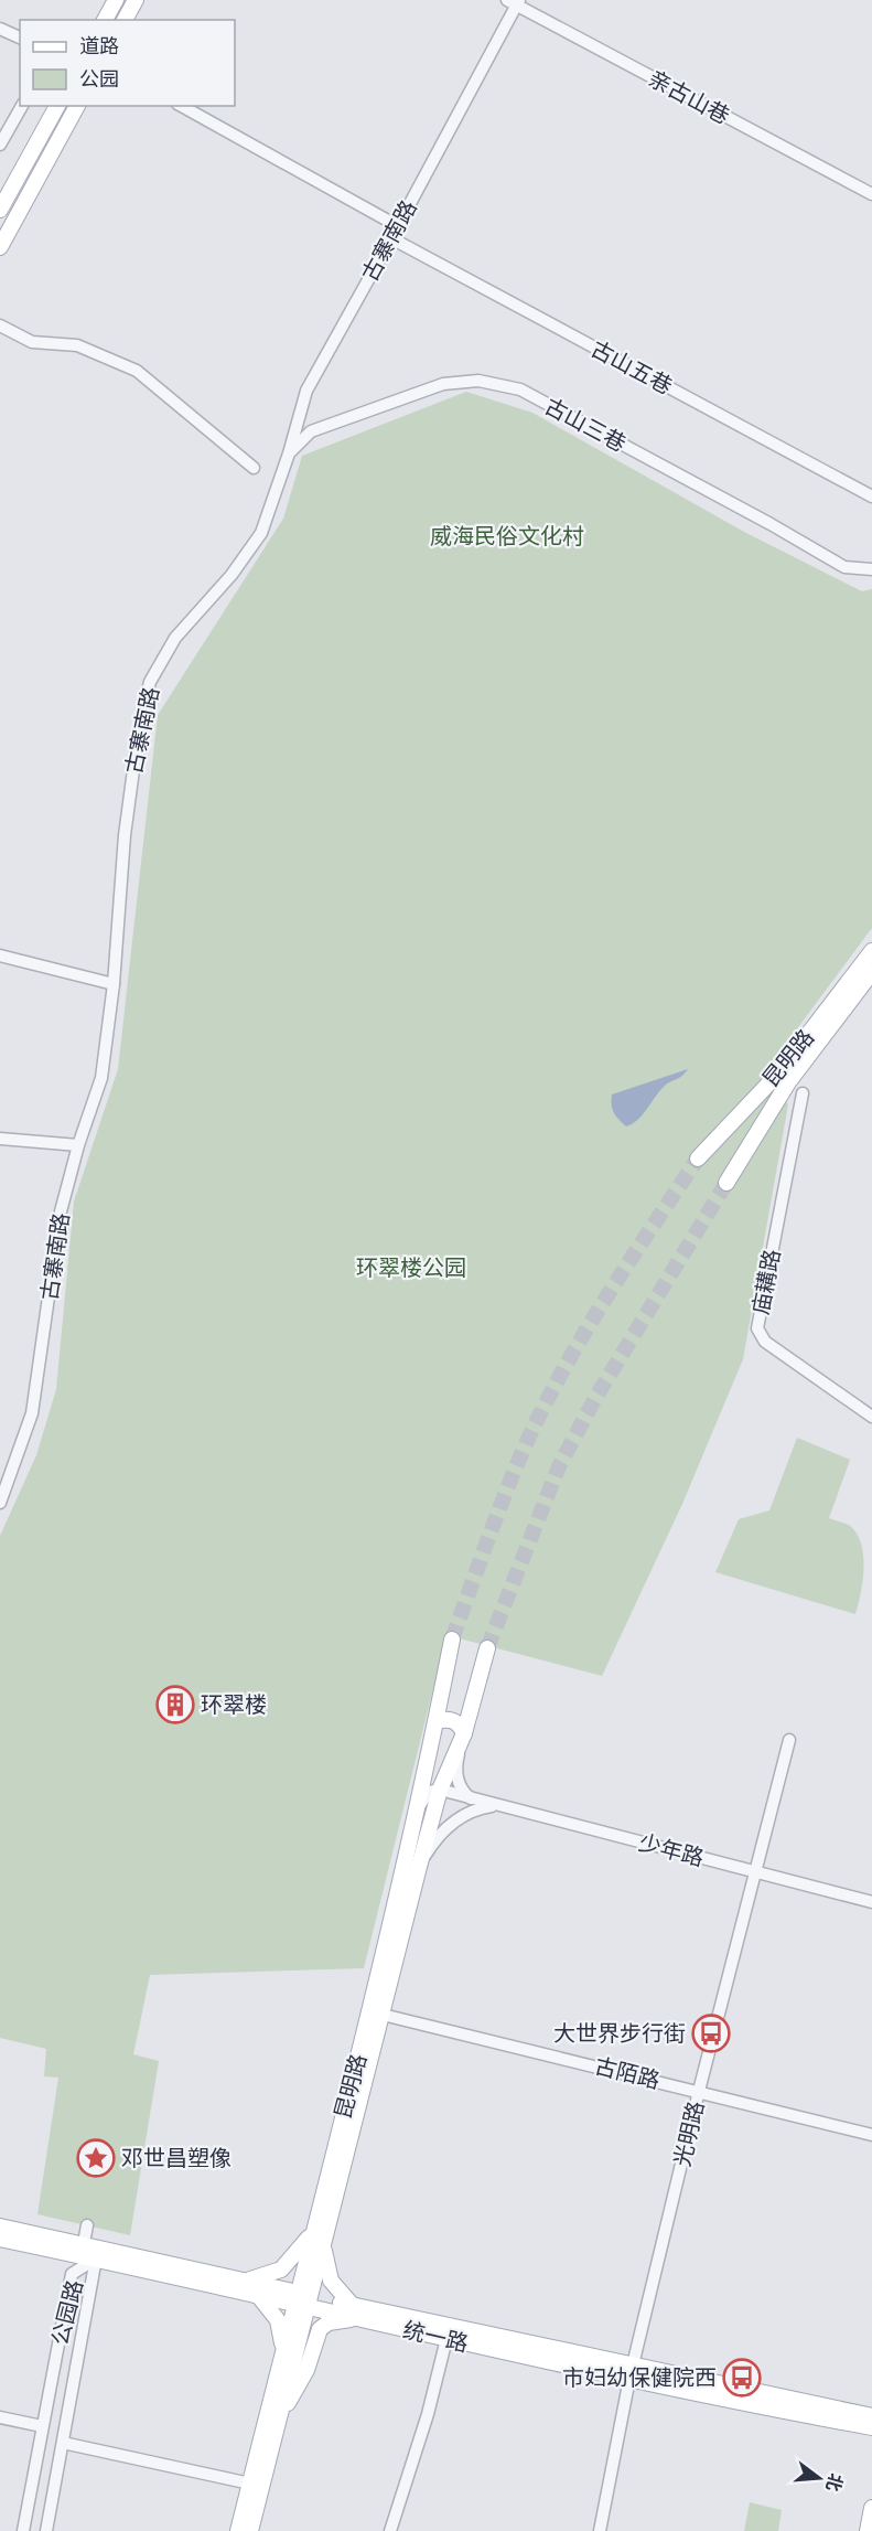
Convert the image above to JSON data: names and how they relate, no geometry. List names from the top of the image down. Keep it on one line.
{"streets":{"main road":["昆明路","统一路"],"street":["亲古山巷","古寨南路","古山五巷","古山三巷","庙耩路","少年路","古陌路","光明路","公园路"]},"crossings":[["亲古山巷","古寨南路"],["古寨南路","古山五巷"],["古寨南路","古山三巷"],["昆明路","少年路"],["昆明路","古陌路"],["昆明路","统一路"],["少年路","光明路"],["古陌路","光明路"],["光明路","统一路"],["公园路","统一路"]],"parks":["威海民俗文化村","环翠楼公园"],"places":{"building":["环翠楼"],"bus stop":["大世界步行街","市妇幼保健院西"],"place":["邓世昌塑像"]},"legend":["道路","公园"],"north":"right"}
